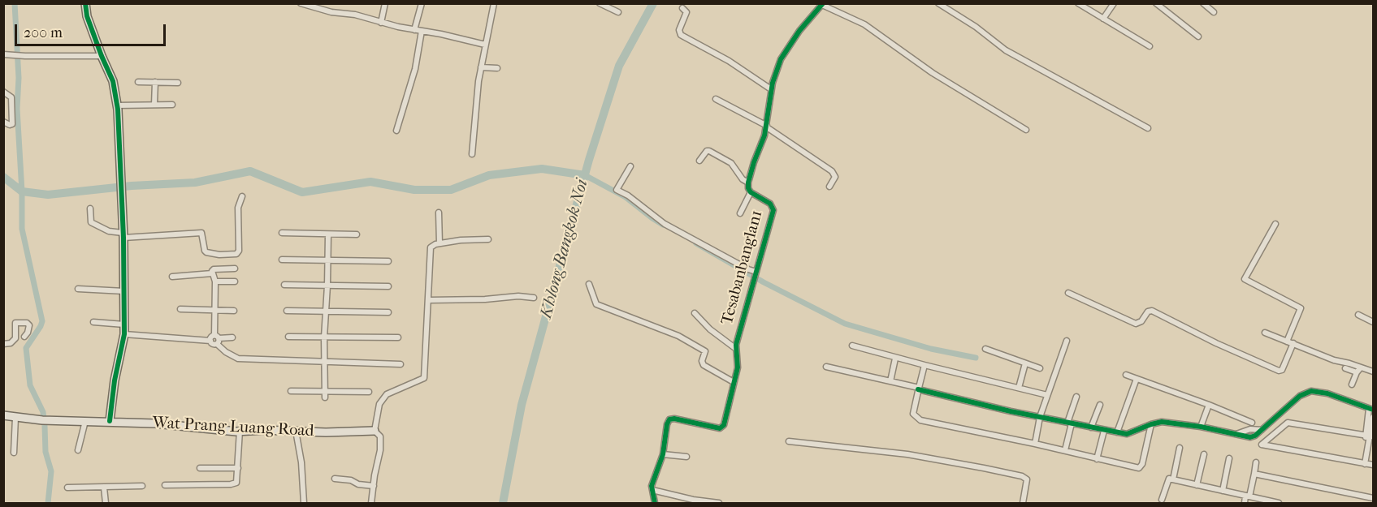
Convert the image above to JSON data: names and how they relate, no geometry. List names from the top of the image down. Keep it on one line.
{"streets":{"street":["Tesabanbanglan1","Wat Prang Luang Road"]},"water":["Khlong Bangkok Noi"],"scale_bar":"200 m"}
